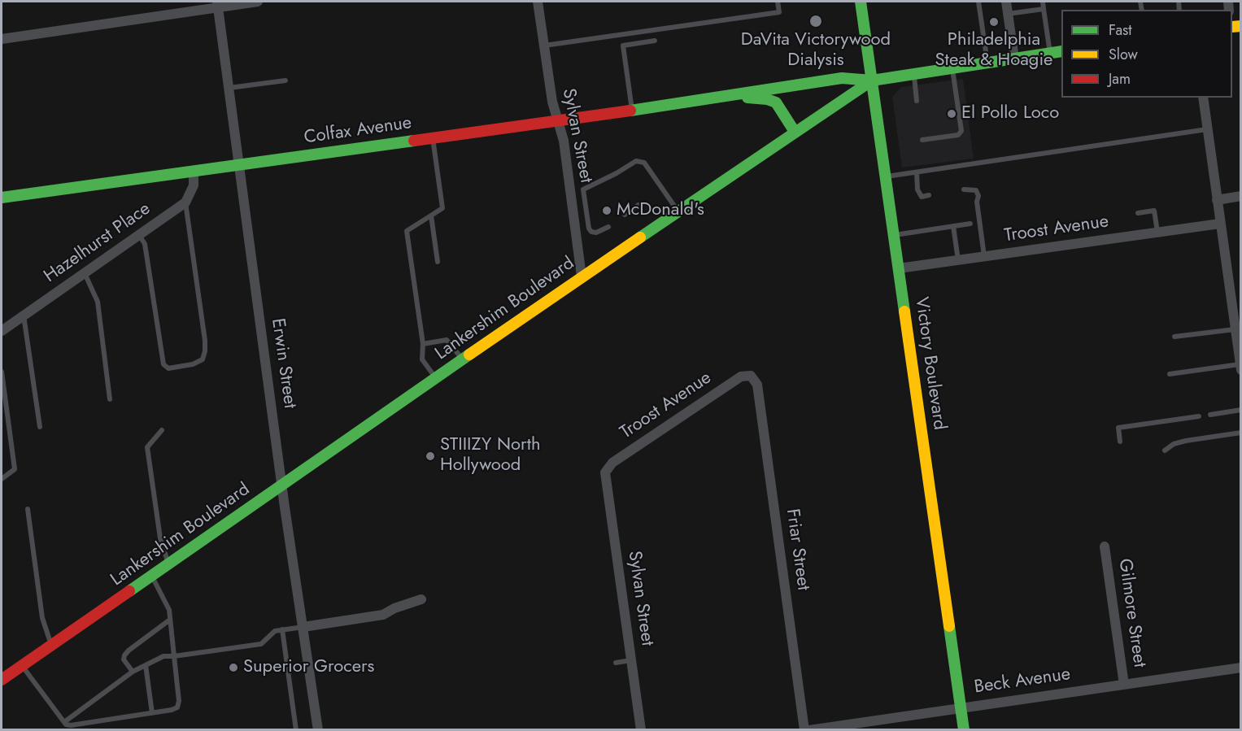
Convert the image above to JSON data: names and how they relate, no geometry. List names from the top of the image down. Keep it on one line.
{"streets":{"main road":["Colfax Avenue","Lankershim Boulevard","Victory Boulevard"],"street":["Sylvan Street","Troost Avenue","Hazelhurst Place","Erwin Street","Friar Street","Gilmore Street","Beck Avenue"]},"crossings":[["Colfax Avenue","Sylvan Street"],["Colfax Avenue","Lankershim Boulevard"],["Colfax Avenue","Erwin Street"],["Colfax Avenue","Victory Boulevard"],["Sylvan Street","Troost Avenue"],["Sylvan Street","Lankershim Boulevard"],["Troost Avenue","Victory Boulevard"],["Troost Avenue","Friar Street"],["Lankershim Boulevard","Erwin Street"],["Lankershim Boulevard","Victory Boulevard"],["Victory Boulevard","Beck Avenue"],["Gilmore Street","Beck Avenue"]],"places":["DaVita Victorywood Dialysis","Philadelphia Steak & Hoagie","El Pollo Loco","McDonald's","STIIIZY North Hollywood","Superior Grocers"],"legend":["Fast","Slow","Jam"]}
